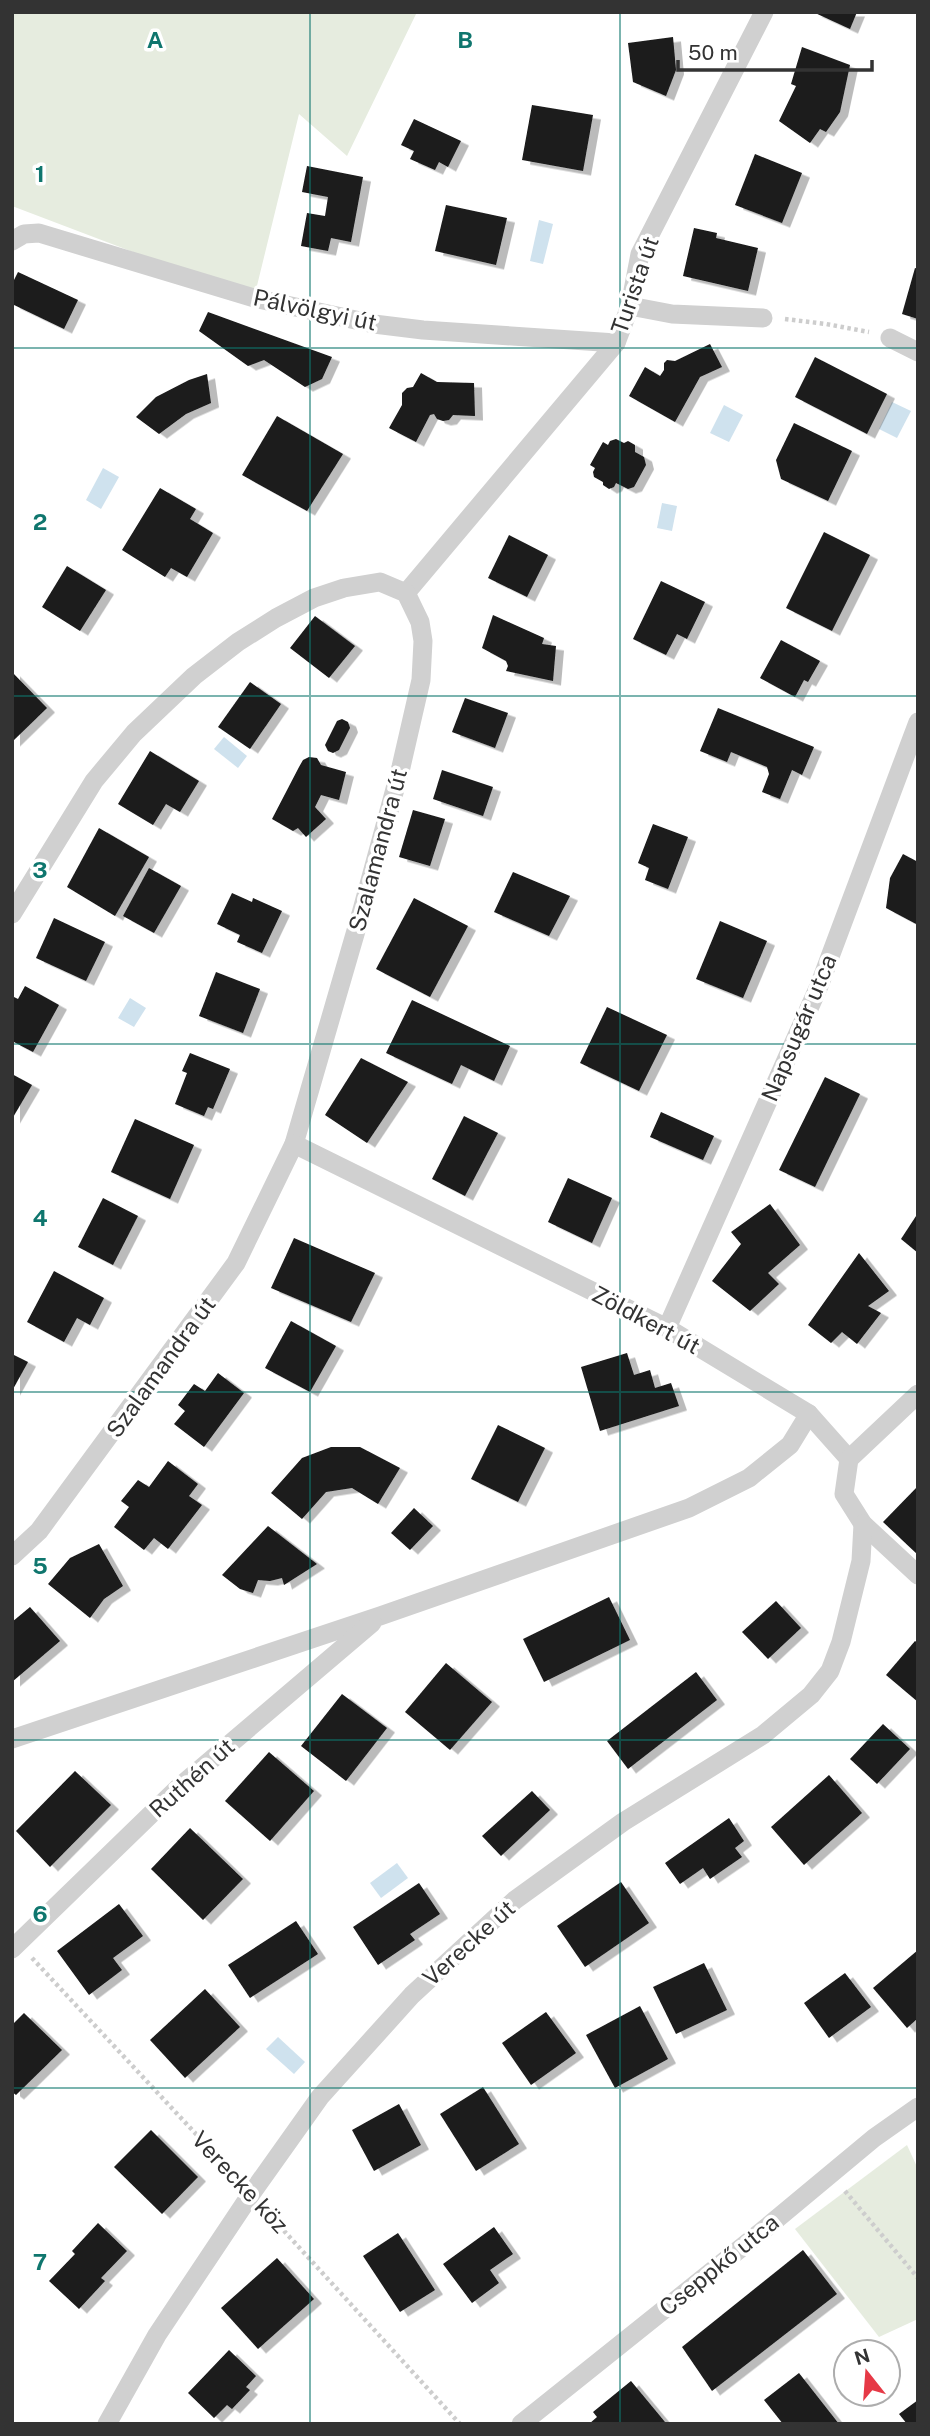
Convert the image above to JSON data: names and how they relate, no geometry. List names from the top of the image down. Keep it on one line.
{"streets":{"street":["Turista út","Pálvölgyi út","Szalamandra út","Napsugár utca","Zöldkert út","Ruthén út","Verecke út","Cseppkő utca"],"path":["Verecke köz"]},"crossings":[["Turista út","Pálvölgyi út"],["Turista út","Szalamandra út"],["Szalamandra út","Zöldkert út"],["Napsugár utca","Zöldkert út"],["Ruthén út","Verecke köz"],["Verecke út","Verecke köz"]],"scale_bar":"50 m","north":"top","grid":{"columns":["A","B"],"rows":["1","2","3","4","5","6","7"]}}
